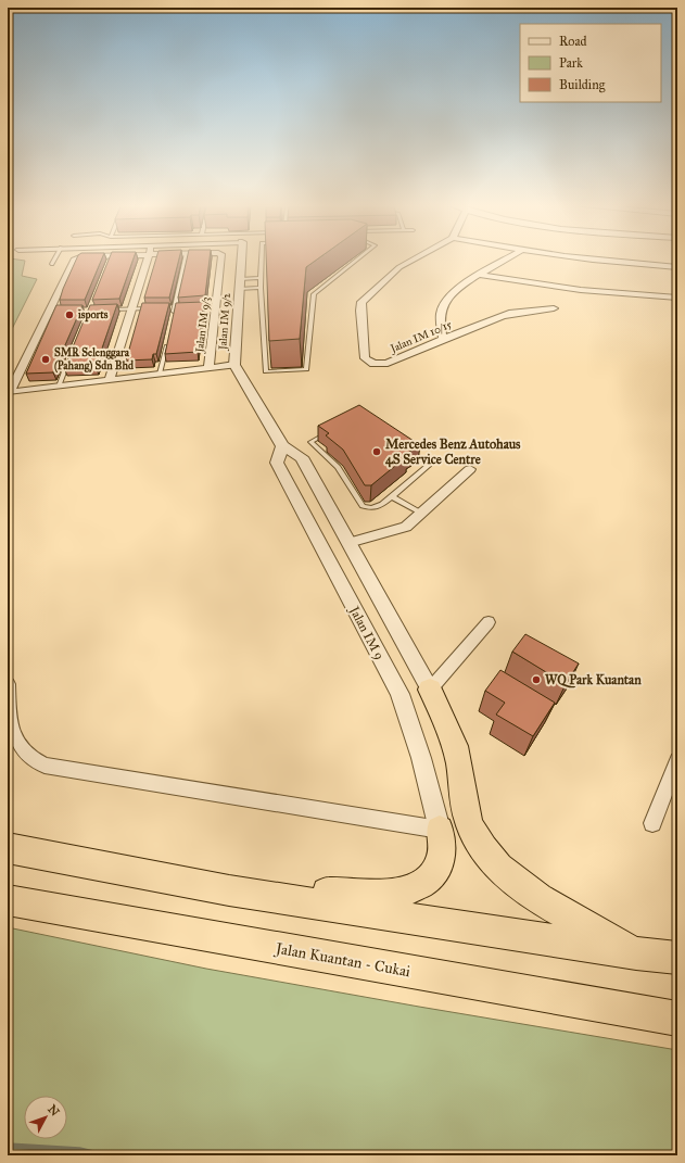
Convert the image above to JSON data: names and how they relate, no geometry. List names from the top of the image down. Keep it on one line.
{"streets":{"highway":["Jalan Kuantan - Cukai"],"street":["Jalan IM 9/2","Jalan IM 9/3","Jalan IM 10/15","Jalan IM 9"]},"places":["isports","SMR Selenggara (Pahang) Sdn Bhd","Mercedes Benz Autohaus 4S Service Centre","WQ Park Kuantan"],"legend":["Road","Park","Building"],"north":"top right"}
